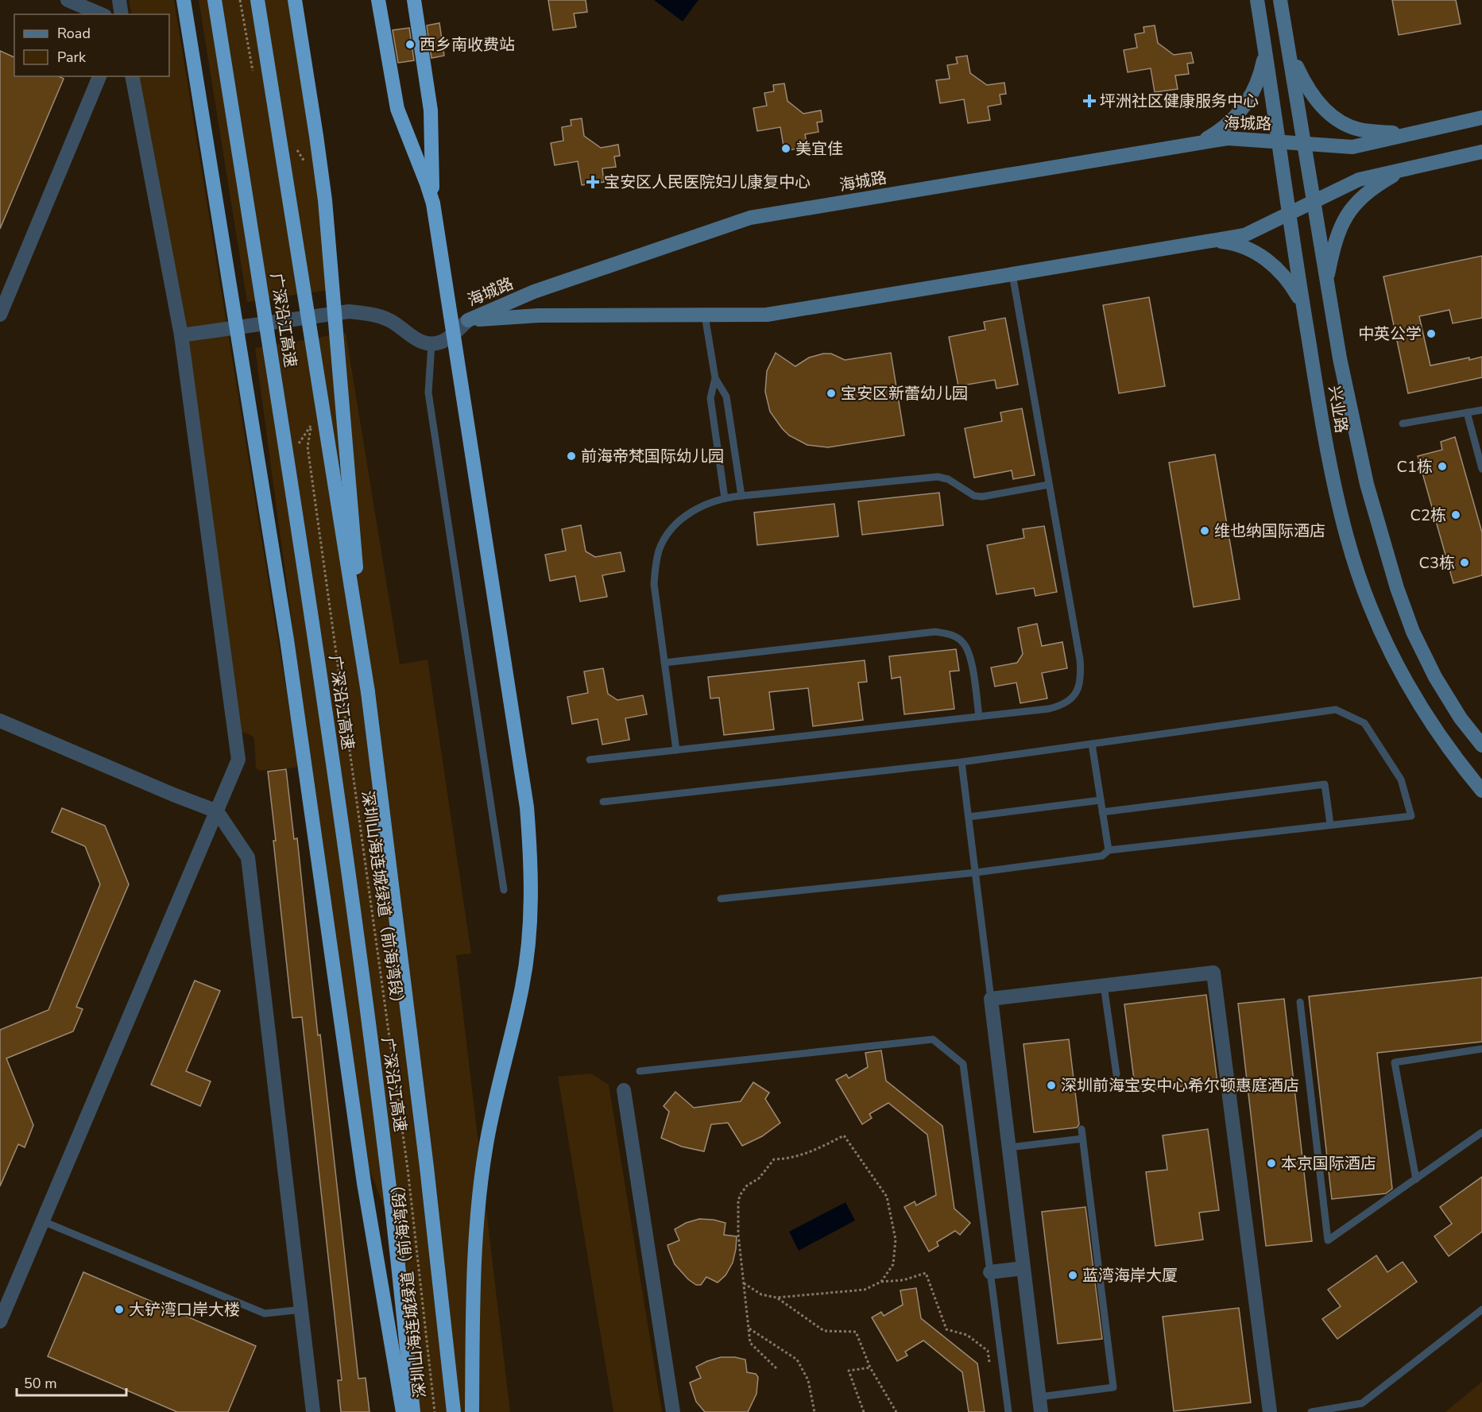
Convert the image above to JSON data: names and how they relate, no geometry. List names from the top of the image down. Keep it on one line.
{"streets":{"highway":["广深沿江高速"],"main road":["海城路","兴业路"],"path":["深圳山海连城绿道（前海湾段）"]},"crossings":[["海城路","兴业路"]],"places":{"other":["西乡南收费站","美宜佳","中英公学","宝安区新蕾幼儿园","前海帝梵国际幼儿园","C1栋","C2栋","维也纳国际酒店","C3栋","深圳前海宝安中心希尔顿惠庭酒店","本京国际酒店","蓝湾海岸大厦","大铲湾口岸大楼"],"health":["坪洲社区健康服务中心","宝安区人民医院妇儿康复中心"]},"legend":["Road","Park"],"scale_bar":"50 m"}
